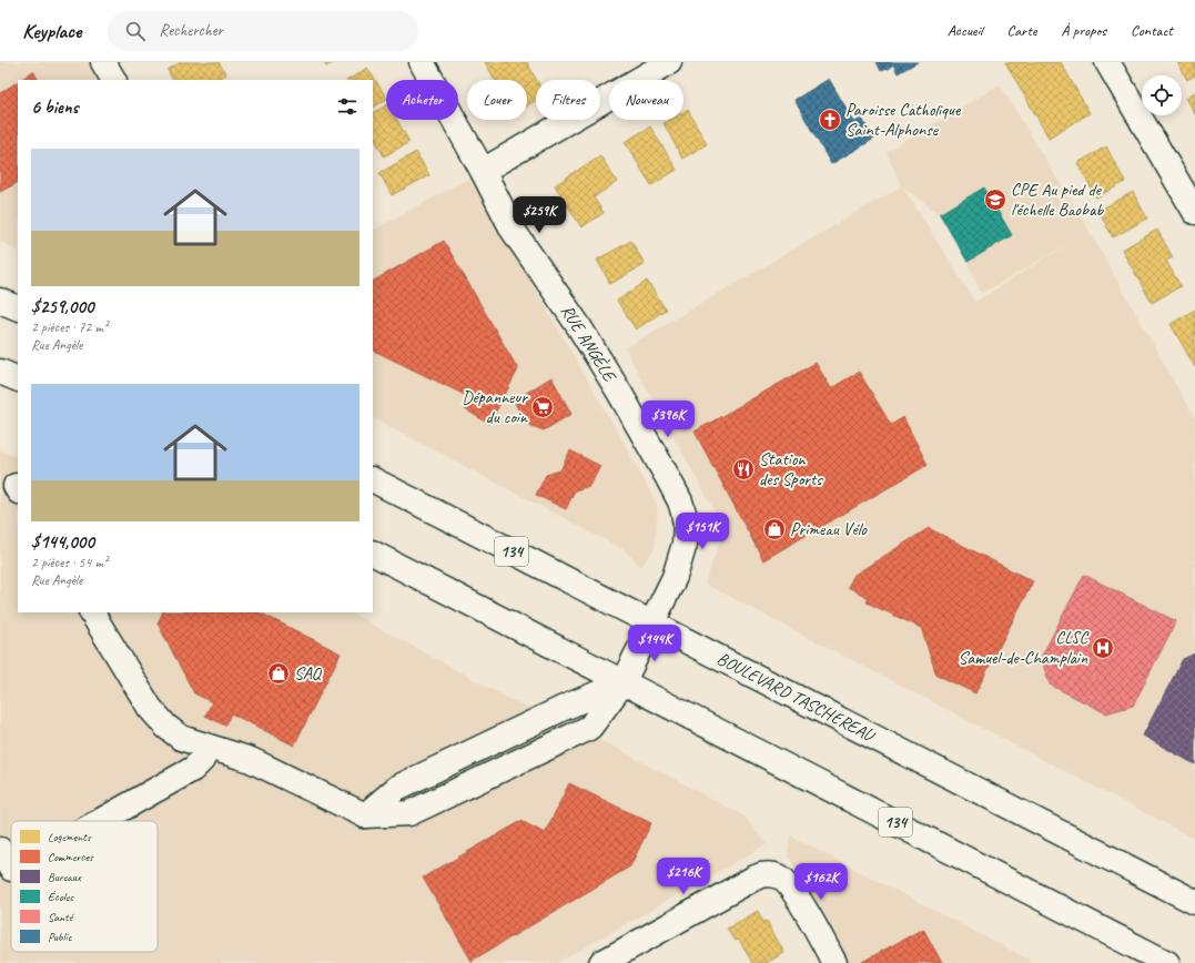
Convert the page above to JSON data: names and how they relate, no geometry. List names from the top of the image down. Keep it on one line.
{"streets":{"main road":["RUE ANGÈLE","134","BOULEVARD TASCHEREAU"]},"crossings":[["RUE ANGÈLE","134"],["RUE ANGÈLE","BOULEVARD TASCHEREAU"]],"places":{"church":["Paroisse Catholique Saint-Alphonse"],"school or university":["CPE Au pied de l'échelle Baobab"],"supermarket":["Dépanneur du coin"],"restaurant":["Station des Sports"],"shop":["Primeau Vélo","SAQ"],"hospital":["CLSC Samuel-de-Champlain"]},"legend":["Logements","Commerces","Bureaux","Écoles","Santé","Public"],"page":{"header":"Keyplace","search":"Rechercher","nav":["Accueil","Carte","À propos","Contact"],"chip":["Acheter","Louer","Filtres","Nouveau"],"heading":"6 biens","list":[{"name":"$259,000","note":"2 pièces · 72 m² · Rue Angèle"},{"name":"$144,000","note":"2 pièces · 54 m² · Rue Angèle"}],"price":["$259K","$396K","$151K","$144K","$216K","$162K"]}}
